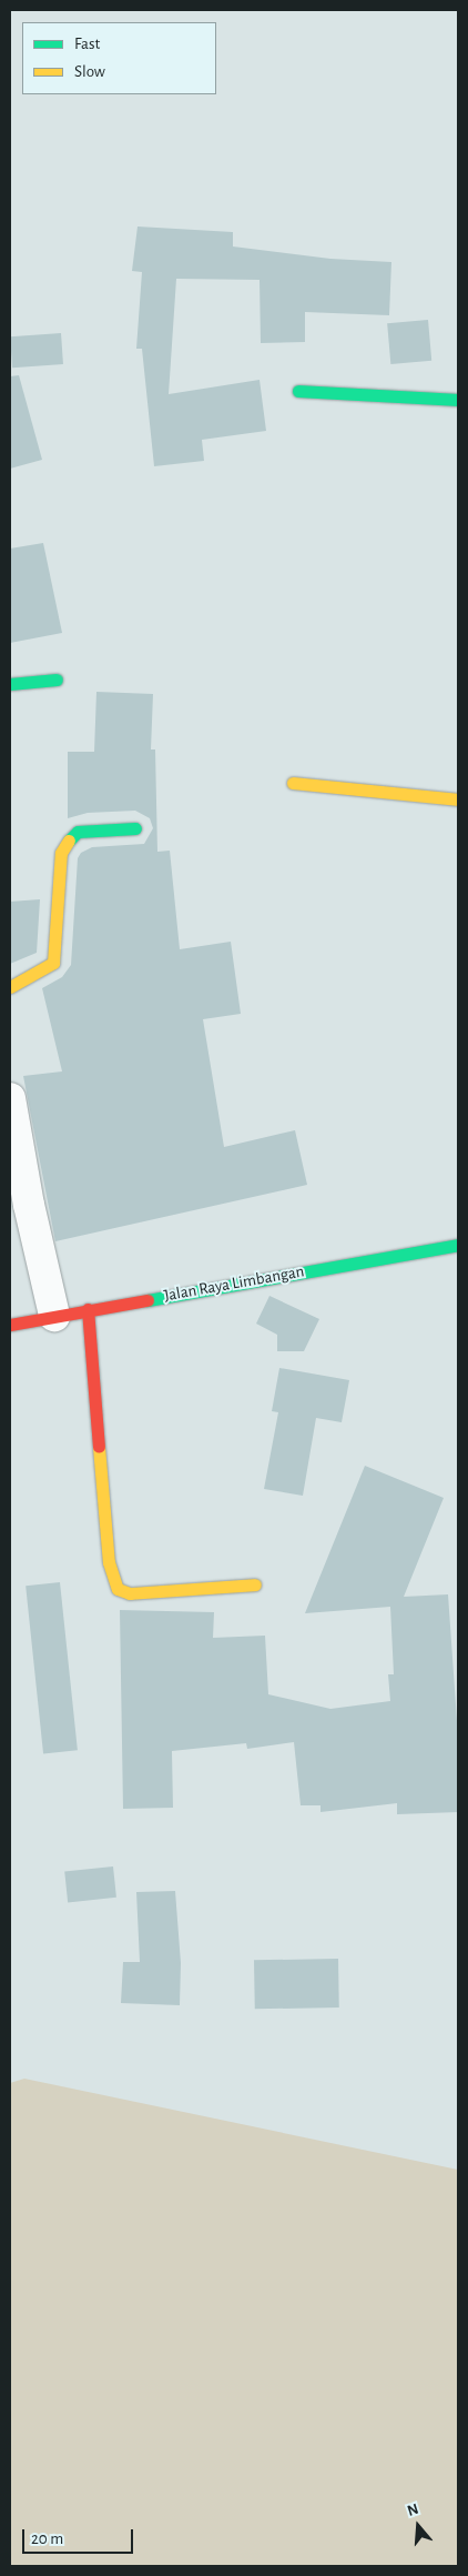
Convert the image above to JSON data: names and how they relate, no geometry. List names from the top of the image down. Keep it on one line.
{"streets":{"main road":["Jalan Raya Limbangan"]},"legend":["Fast","Slow"],"scale_bar":"20 m","north":"top"}
